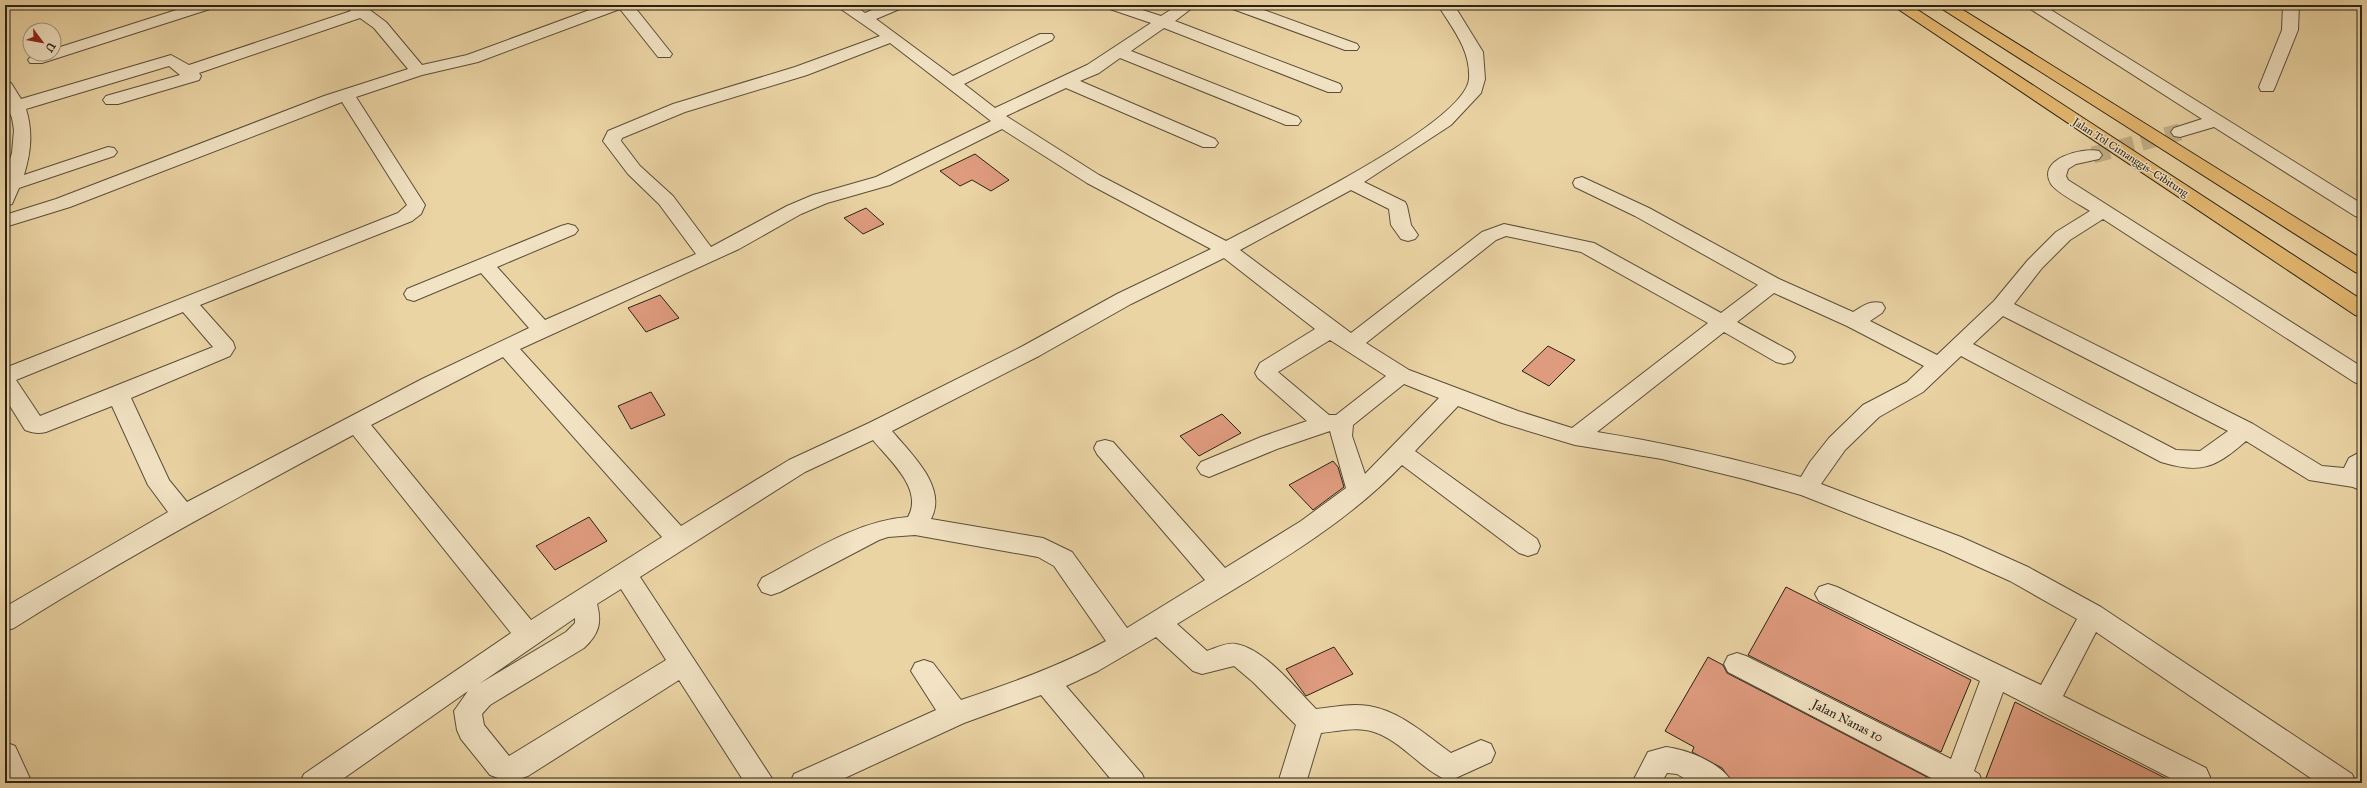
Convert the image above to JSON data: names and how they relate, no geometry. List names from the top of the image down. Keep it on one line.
{"streets":{"highway":["Jalan Tol Cimanggis–Cibitung"],"street":["Jalan Nanas 10"]},"north":"bottom right"}
